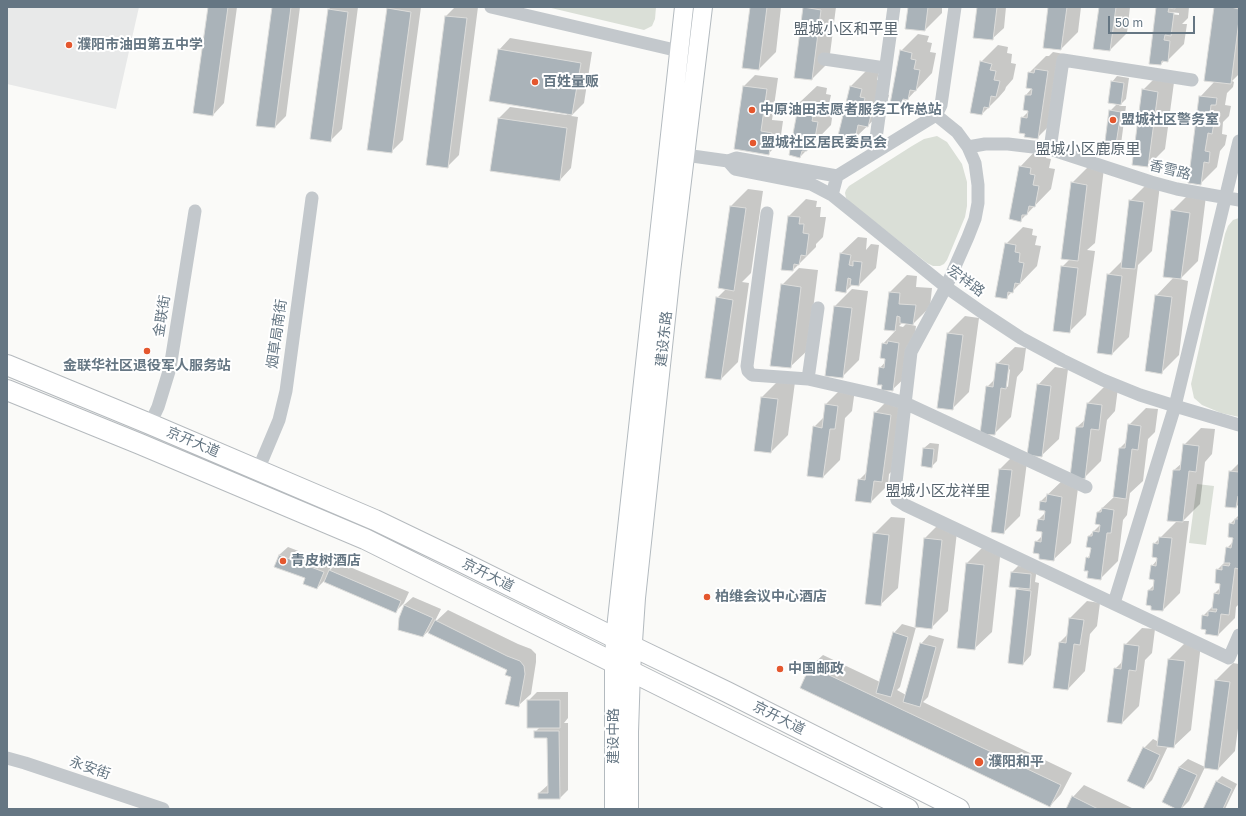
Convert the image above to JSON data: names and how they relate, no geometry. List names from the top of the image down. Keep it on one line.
{"streets":{"main road":["建设东路","京开大道","建设中路"],"street":["香雪路","宏祥路","金联街","烟草局南街","永安街"]},"crossings":[["宏祥路","建设东路"],["金联街","京开大道"],["烟草局南街","京开大道"],["建设东路","京开大道"],["建设东路","建设中路"],["京开大道","建设中路"]],"districts":["盟城小区和平里","盟城小区鹿原里","盟城小区龙祥里"],"places":["濮阳市油田第五中学","百姓量贩","中原油田志愿者服务工作总站","盟城社区警务室","盟城社区居民委员会","金联华社区退役军人服务站","青皮树酒店","柏维会议中心酒店","中国邮政","濮阳和平"],"scale_bar":"50 m"}
